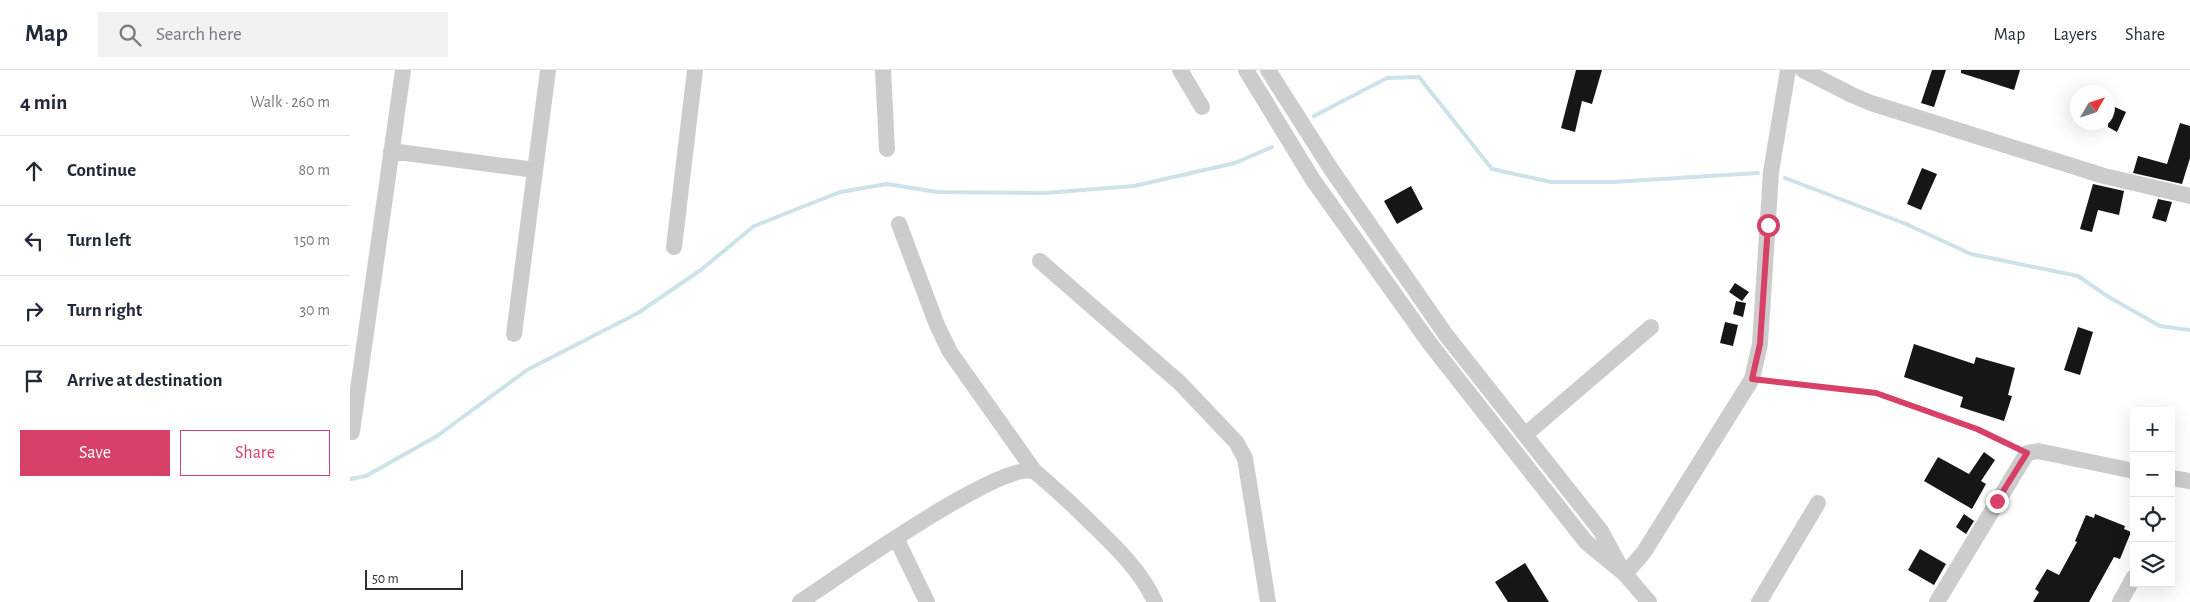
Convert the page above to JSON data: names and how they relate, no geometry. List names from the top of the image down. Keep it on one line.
{"scale_bar":"50 m","north":"top right","page":{"header":"Map","search":"Search here","nav":["Map","Layers","Share"],"heading":["4 min","Walk · 260 m"],"list":[["Continue","80 m"],["Turn left","150 m"],["Turn right","30 m"],"Arrive at destination"],"map_buttons":["+","−"],"buttons":["Save","Share"],"scale":"50 m"}}
